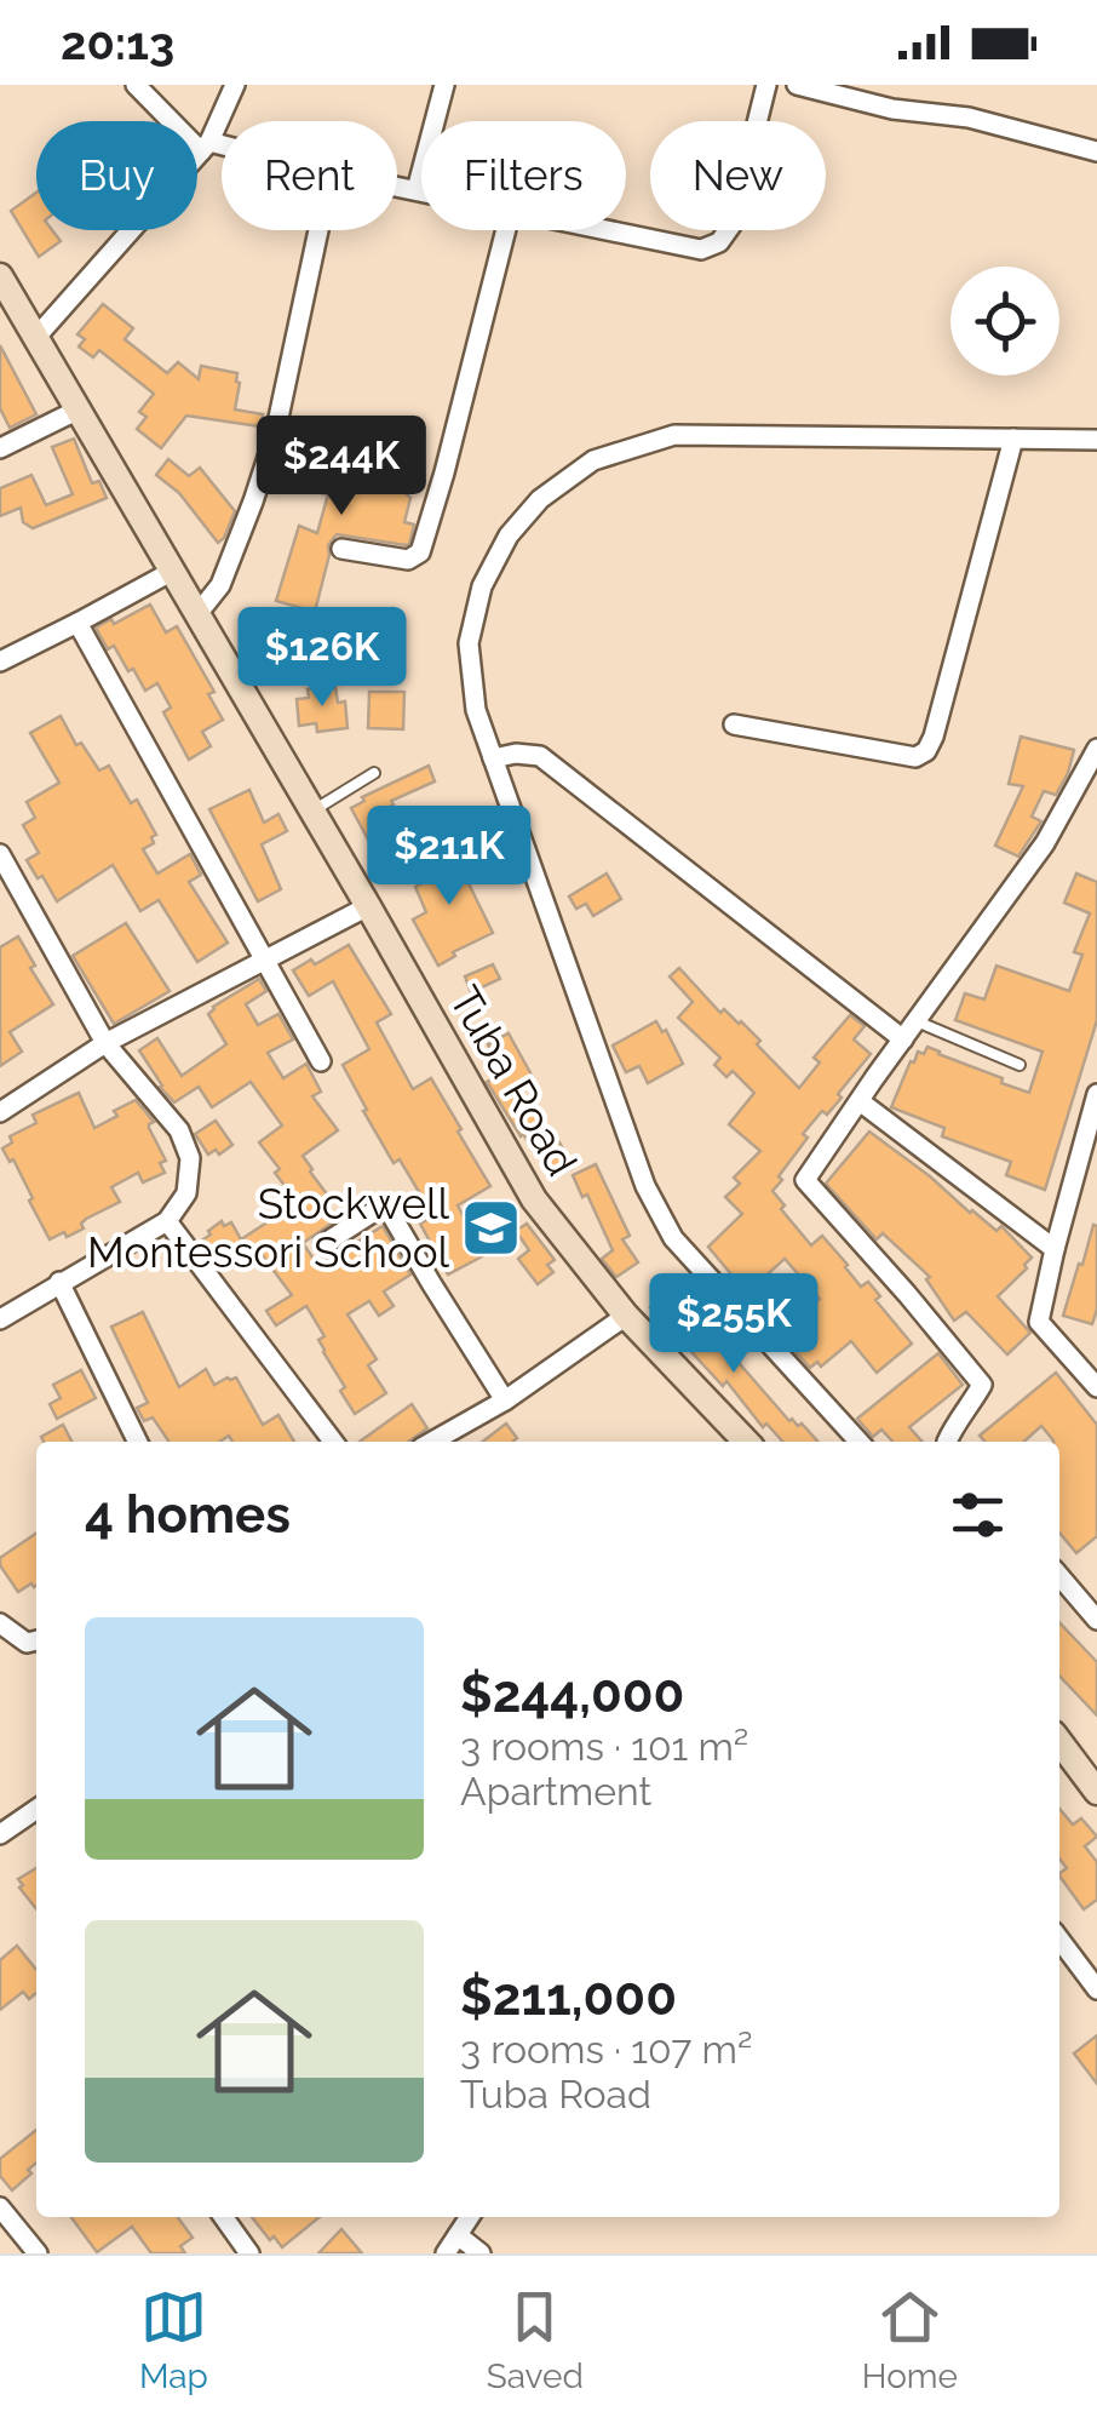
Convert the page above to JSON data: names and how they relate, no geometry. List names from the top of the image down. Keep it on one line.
{"streets":{"street":["Tuba Road"]},"places":{"school or university":["Stockwell Montessori School"]},"page":{"status":"20:13","chip":["Buy","Rent","Filters","New"],"price":["$244K","$126K","$211K","$255K"],"heading":"4 homes","list":[{"name":"$244,000","note":"3 rooms · 101 m² · Apartment"},{"name":"$211,000","note":"3 rooms · 107 m² · Tuba Road"}],"tabs":["Map","Saved","Home"]}}
